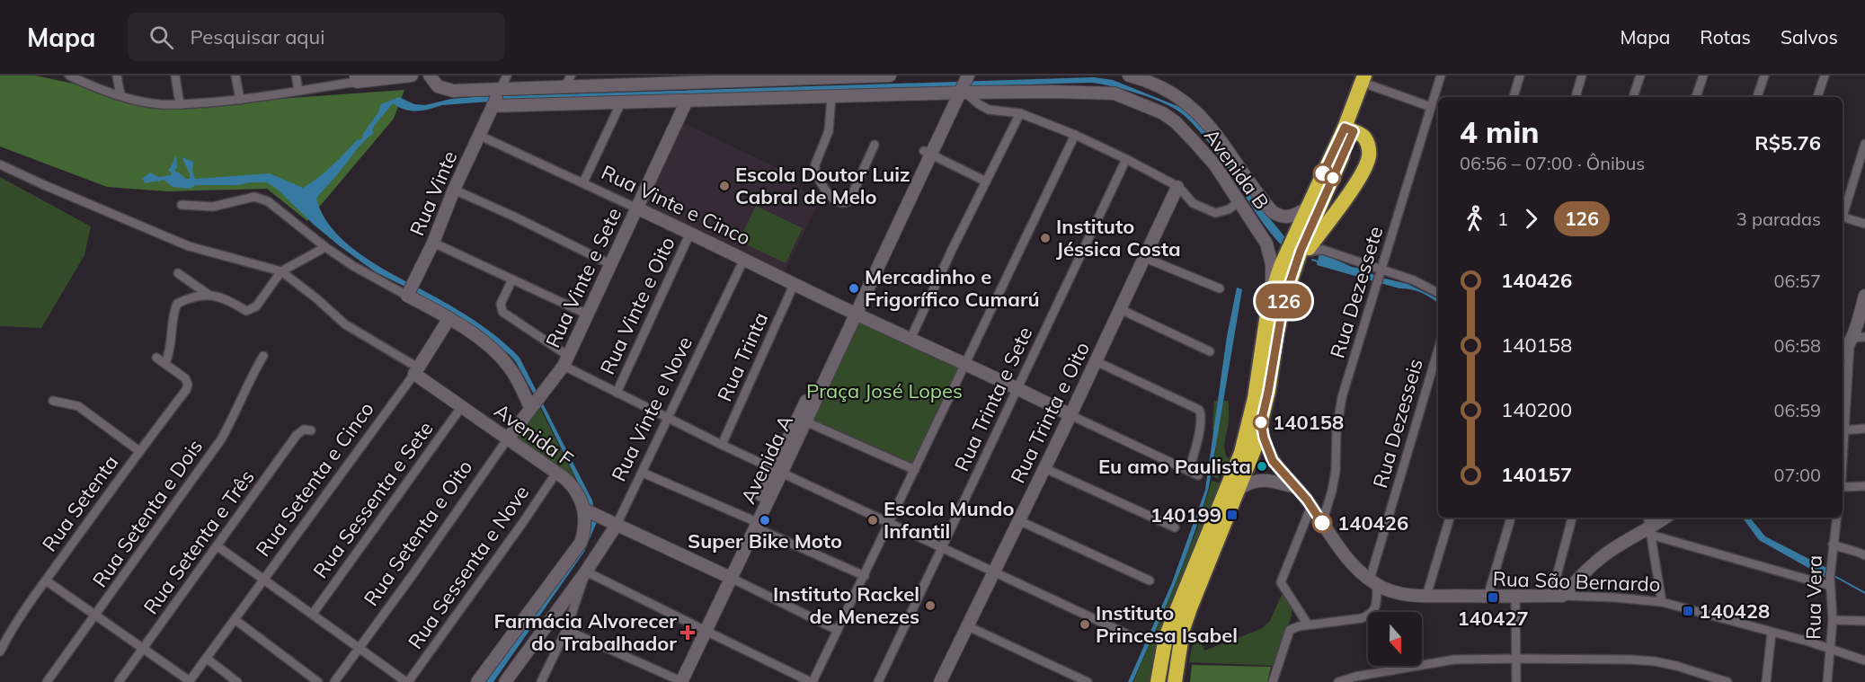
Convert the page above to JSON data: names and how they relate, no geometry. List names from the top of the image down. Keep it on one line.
{"streets":{"street":["Avenida B","Rua Vinte","Rua Vinte e Cinco","Rua Vinte e Sete","Rua Dezessete","Rua Vinte e Oito","Rua Trinta","Rua Trinta e Sete","Rua Vinte e Nove","Rua Trinta e Oito","Rua Dezesseis","Avenida F","Avenida A","Rua Setenta e Cinco","Rua Sessenta e Sete","Rua Setenta","Rua Setenta e Dois","Rua Setenta e Oito","Rua Setenta e Três","Rua Sessenta e Nove","Rua São Bernardo","Rua Vera"]},"crossings":[["Avenida B","Rua Vinte"],["Avenida B","Rua Vinte e Sete"],["Avenida B","Avenida A"],["Rua Vinte","Rua Vinte e Cinco"],["Rua Vinte e Cinco","Rua Vinte e Sete"],["Rua Vinte e Cinco","Rua Vinte e Oito"],["Rua Vinte e Cinco","Rua Trinta"],["Rua Vinte e Cinco","Rua Trinta e Sete"],["Rua Vinte e Cinco","Rua Vinte e Nove"],["Rua Vinte e Cinco","Rua Trinta e Oito"],["Rua Vinte e Cinco","Avenida A"],["Rua Vinte e Sete","Rua Setenta e Oito"],["Rua Dezesseis","Rua São Bernardo"],["Avenida F","Rua Setenta e Cinco"],["Avenida F","Rua Sessenta e Sete"],["Avenida F","Rua Setenta e Oito"],["Avenida F","Rua Sessenta e Nove"],["Rua São Bernardo","Rua Vera"]],"parks":["Praça José Lopes"],"places":{"other":["Escola Doutor Luiz Cabral de Melo","Instituto Jéssica Costa","Mercadinho e Frigorífico Cumarú","140158","Eu amo Paulista","Super Bike Moto","Escola Mundo Infantil","140426","Instituto Rackel de Menezes","Instituto Princesa Isabel"],"transit":["140199","140427","140428"],"health":["Farmácia Alvorecer do Trabalhador"]},"lines":["bus line 126"],"north":"bottom","page":{"header":"Mapa","search":"Pesquisar aqui","nav":["Mapa","Rotas","Salvos"],"on_map":"126","heading":["4 min","06:56 – 07:00 · Ônibus","R$5.76"],"legs":["1","126","3 paradas"],"list":[{"name":"140426","value":"06:57"},{"name":"140158","value":"06:58"},{"name":"140200","value":"06:59"},{"name":"140157","value":"07:00"}]}}
